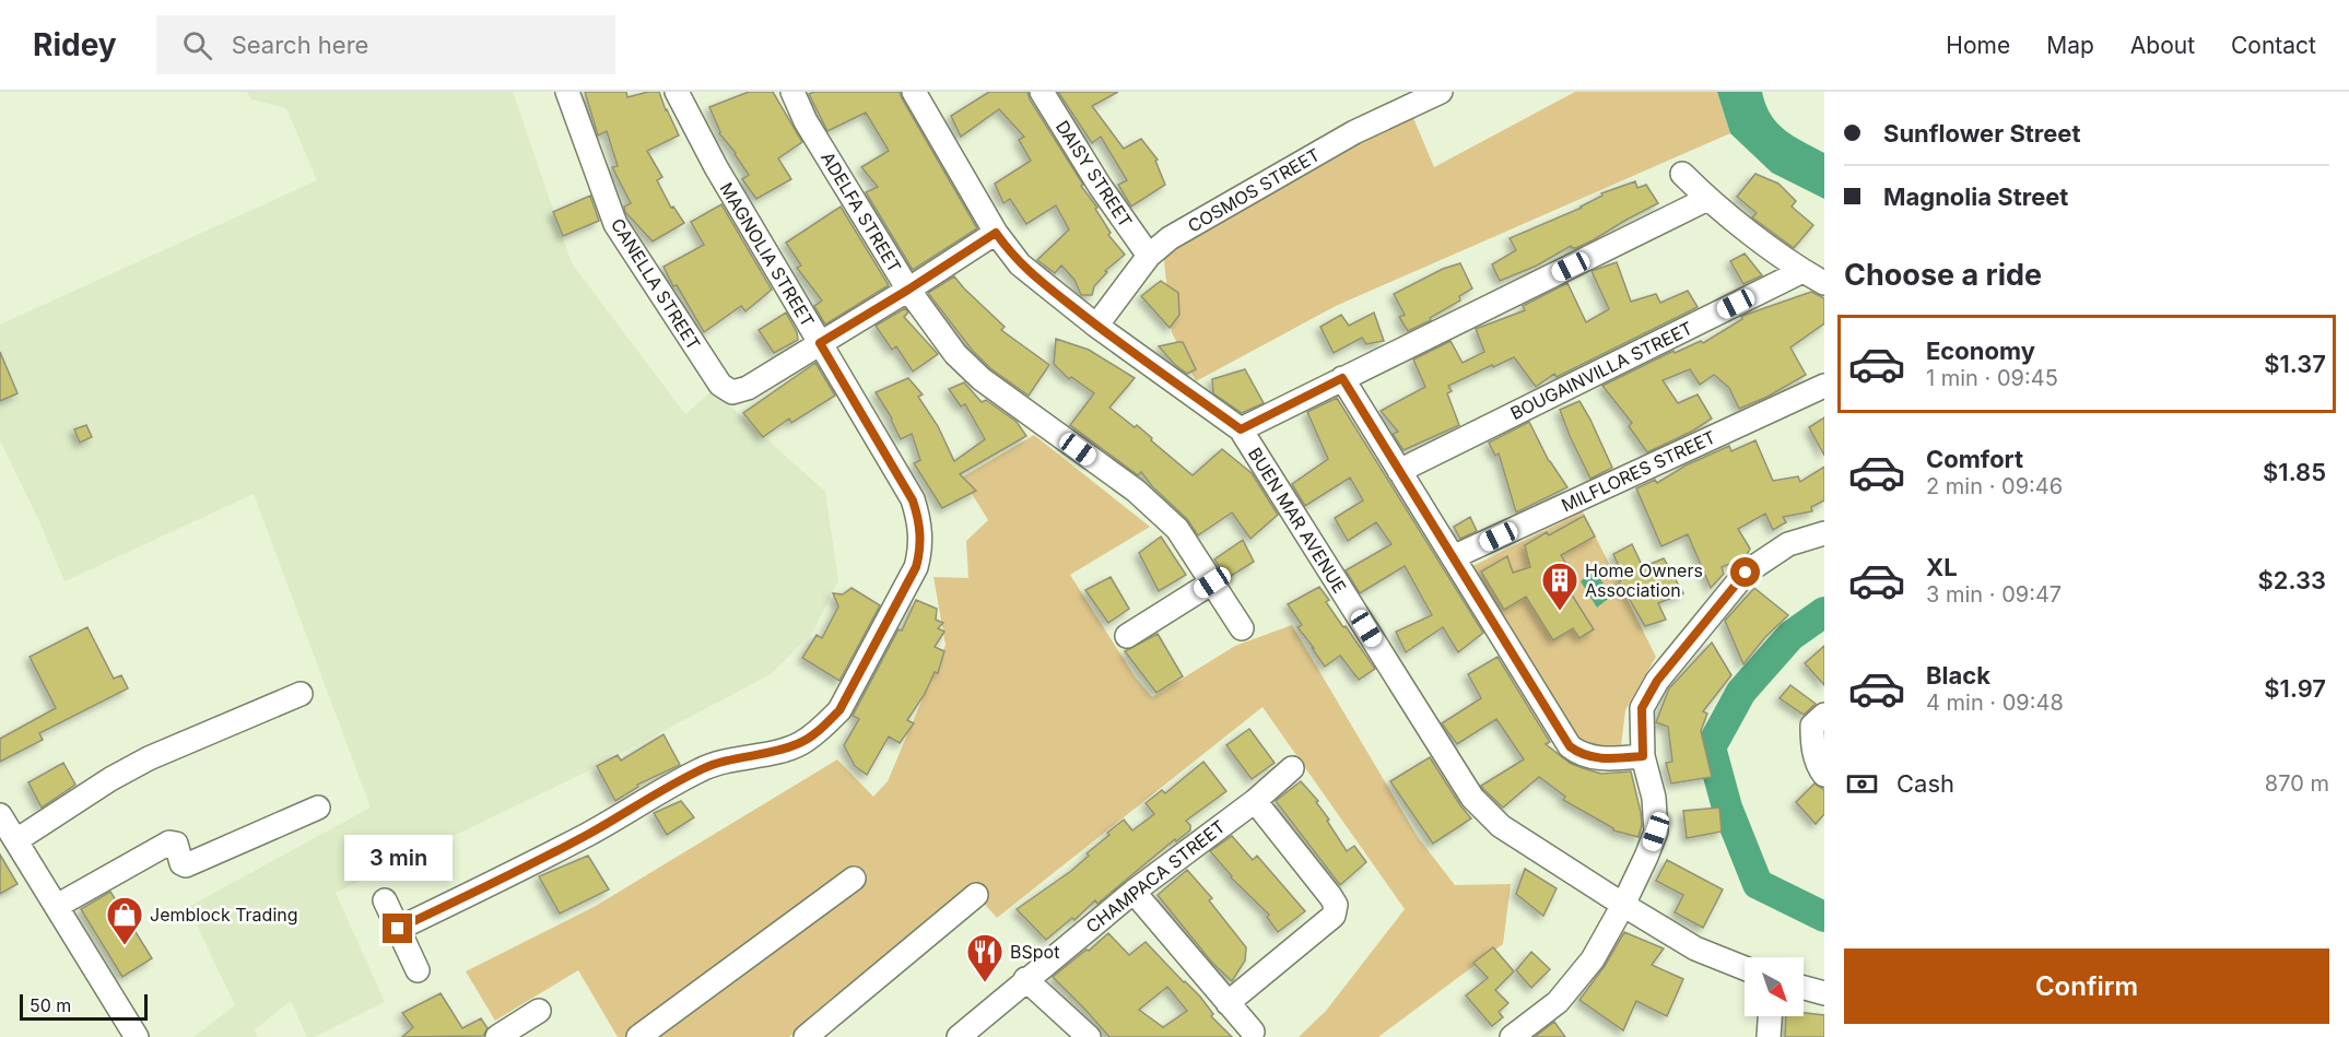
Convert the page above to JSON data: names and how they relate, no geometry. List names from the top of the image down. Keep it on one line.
{"streets":{"street":["DAISY STREET","COSMOS STREET","ADELFA STREET","MAGNOLIA STREET","CANELLA STREET","BOUGAINVILLA STREET","MILFLORES STREET","BUEN MAR AVENUE","CHAMPACA STREET"]},"crossings":[["DAISY STREET","COSMOS STREET"],["COSMOS STREET","BUEN MAR AVENUE"],["MAGNOLIA STREET","CANELLA STREET"]],"places":{"building":["Home Owners Association"],"shop":["Jemblock Trading"],"restaurant":["BSpot"]},"scale_bar":"50 m","north":"bottom right","page":{"header":"Ridey","search":"Search here","nav":["Home","Map","About","Contact"],"banner":["Sunflower Street","Magnolia Street"],"heading":"Choose a ride","list":[{"name":"Economy","note":"1 min · 09:45","value":"$1.37"},{"name":"Comfort","note":"2 min · 09:46","value":"$1.85"},{"name":"XL","note":"3 min · 09:47","value":"$2.33"},{"name":"Black","note":"4 min · 09:48","value":"$1.97"}],"pay":["Cash","870 m"],"bubble":"3 min","buttons":"Confirm","scale":"50 m"}}
